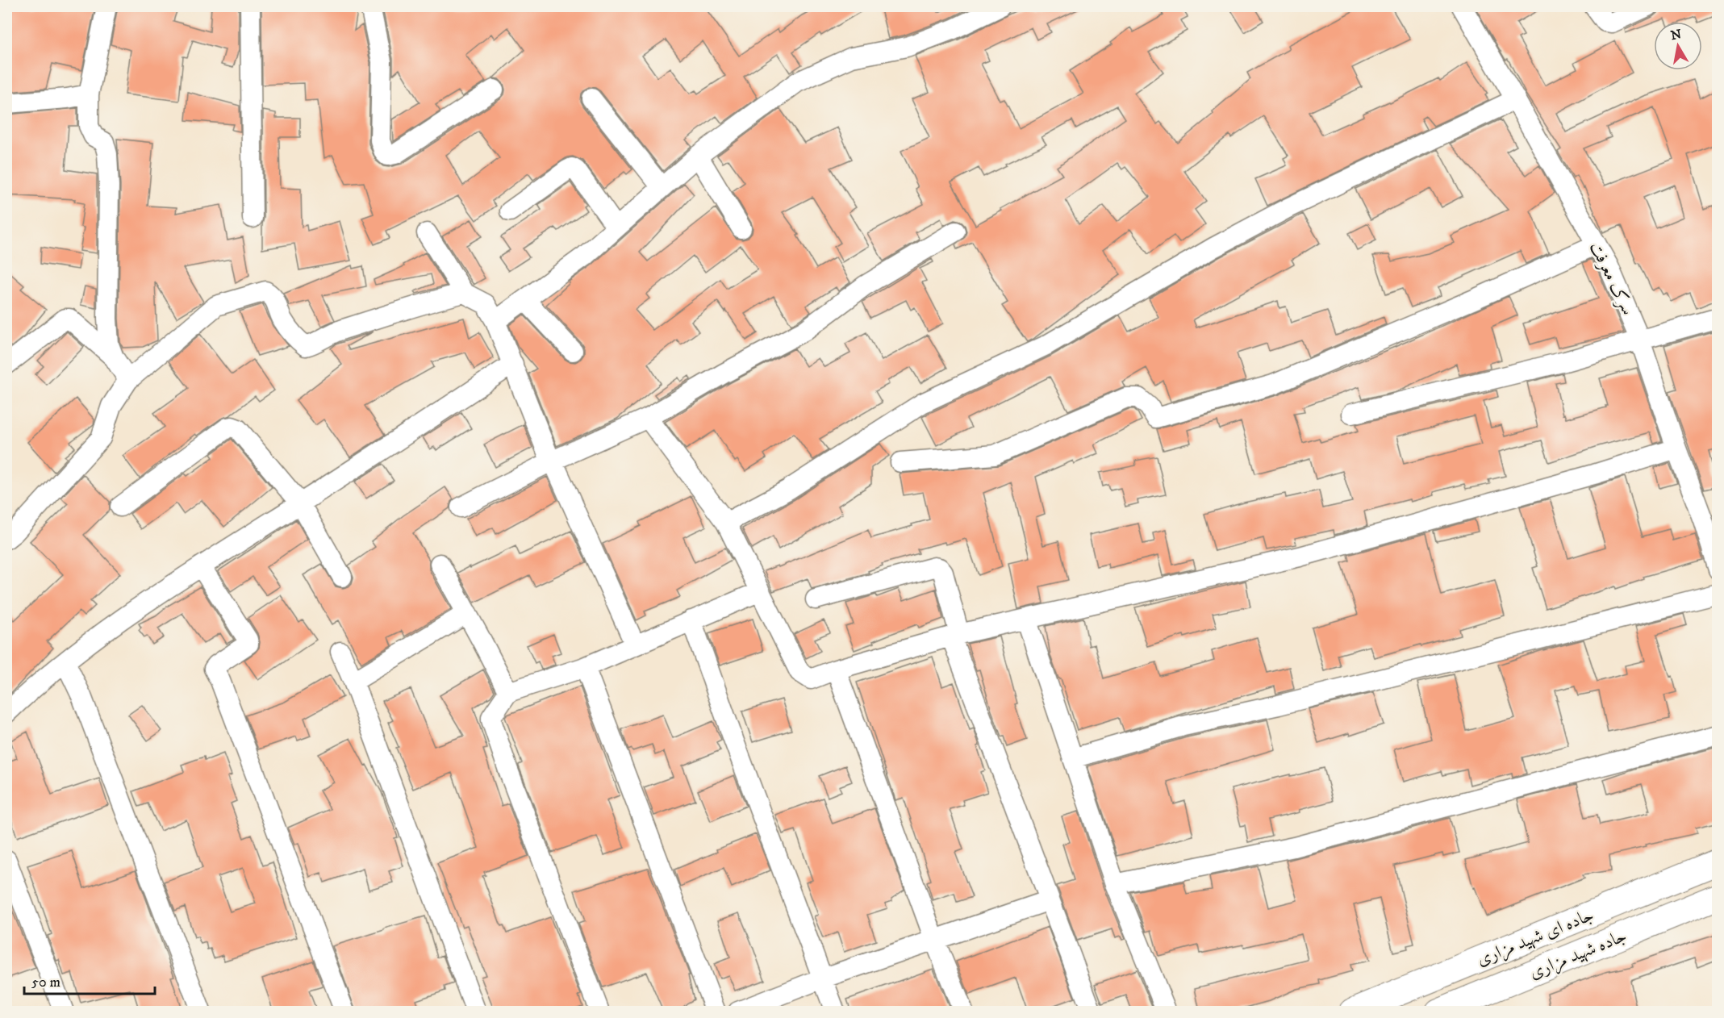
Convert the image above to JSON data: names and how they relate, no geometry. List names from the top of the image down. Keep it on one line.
{"streets":{"main road":["جاده ای شهید مزاری","جاده شهید مزاری"],"street":["سرک معرفت"]},"scale_bar":"50 m","north":"top"}
